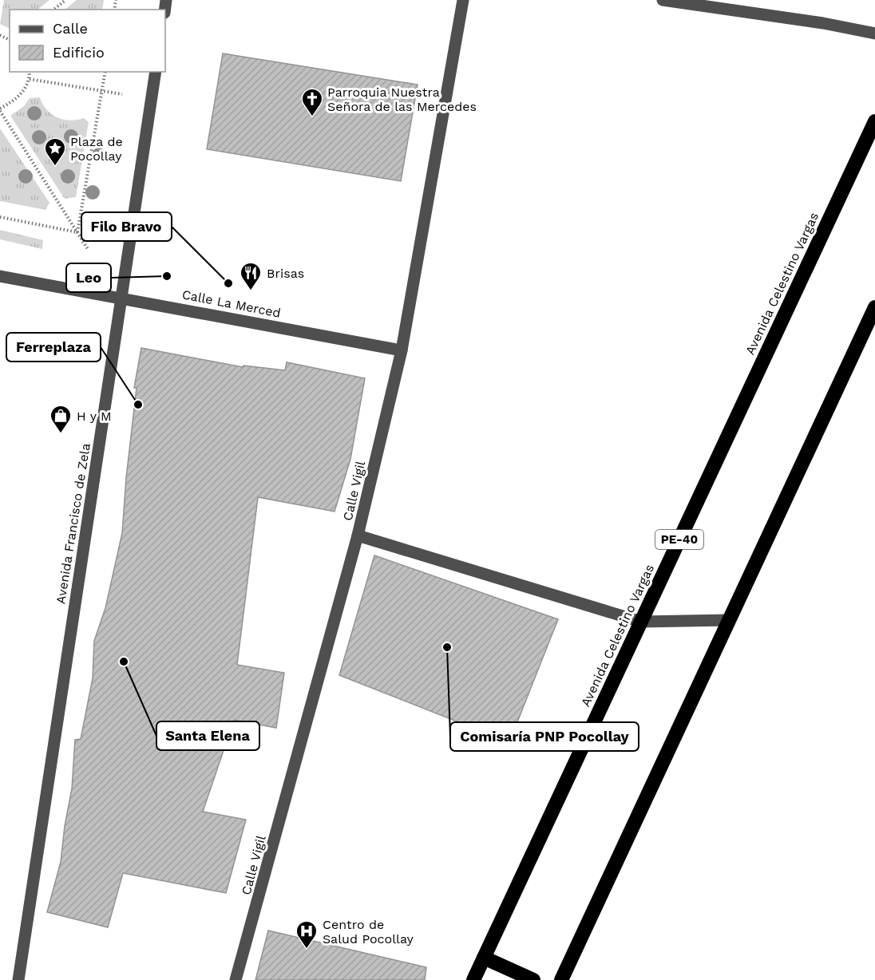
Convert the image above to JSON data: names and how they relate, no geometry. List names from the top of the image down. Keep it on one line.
{"streets":{"highway":["Avenida Celestino Vargas","PE-40"],"street":["Calle La Merced","Calle Vigil","Avenida Francisco de Zela"]},"crossings":[["Calle La Merced","Calle Vigil"],["Calle La Merced","Avenida Francisco de Zela"]],"places":{"church":["Parroquia Nuestra Señora de las Mercedes"],"place":["Plaza de Pocollay"],"other":["Leo","Filo Bravo","Ferreplaza","Comisaría PNP Pocollay","Santa Elena"],"restaurant":["Brisas"],"shop":["H y M"],"hospital":["Centro de Salud Pocollay"]},"legend":["Calle","Edificio"]}
